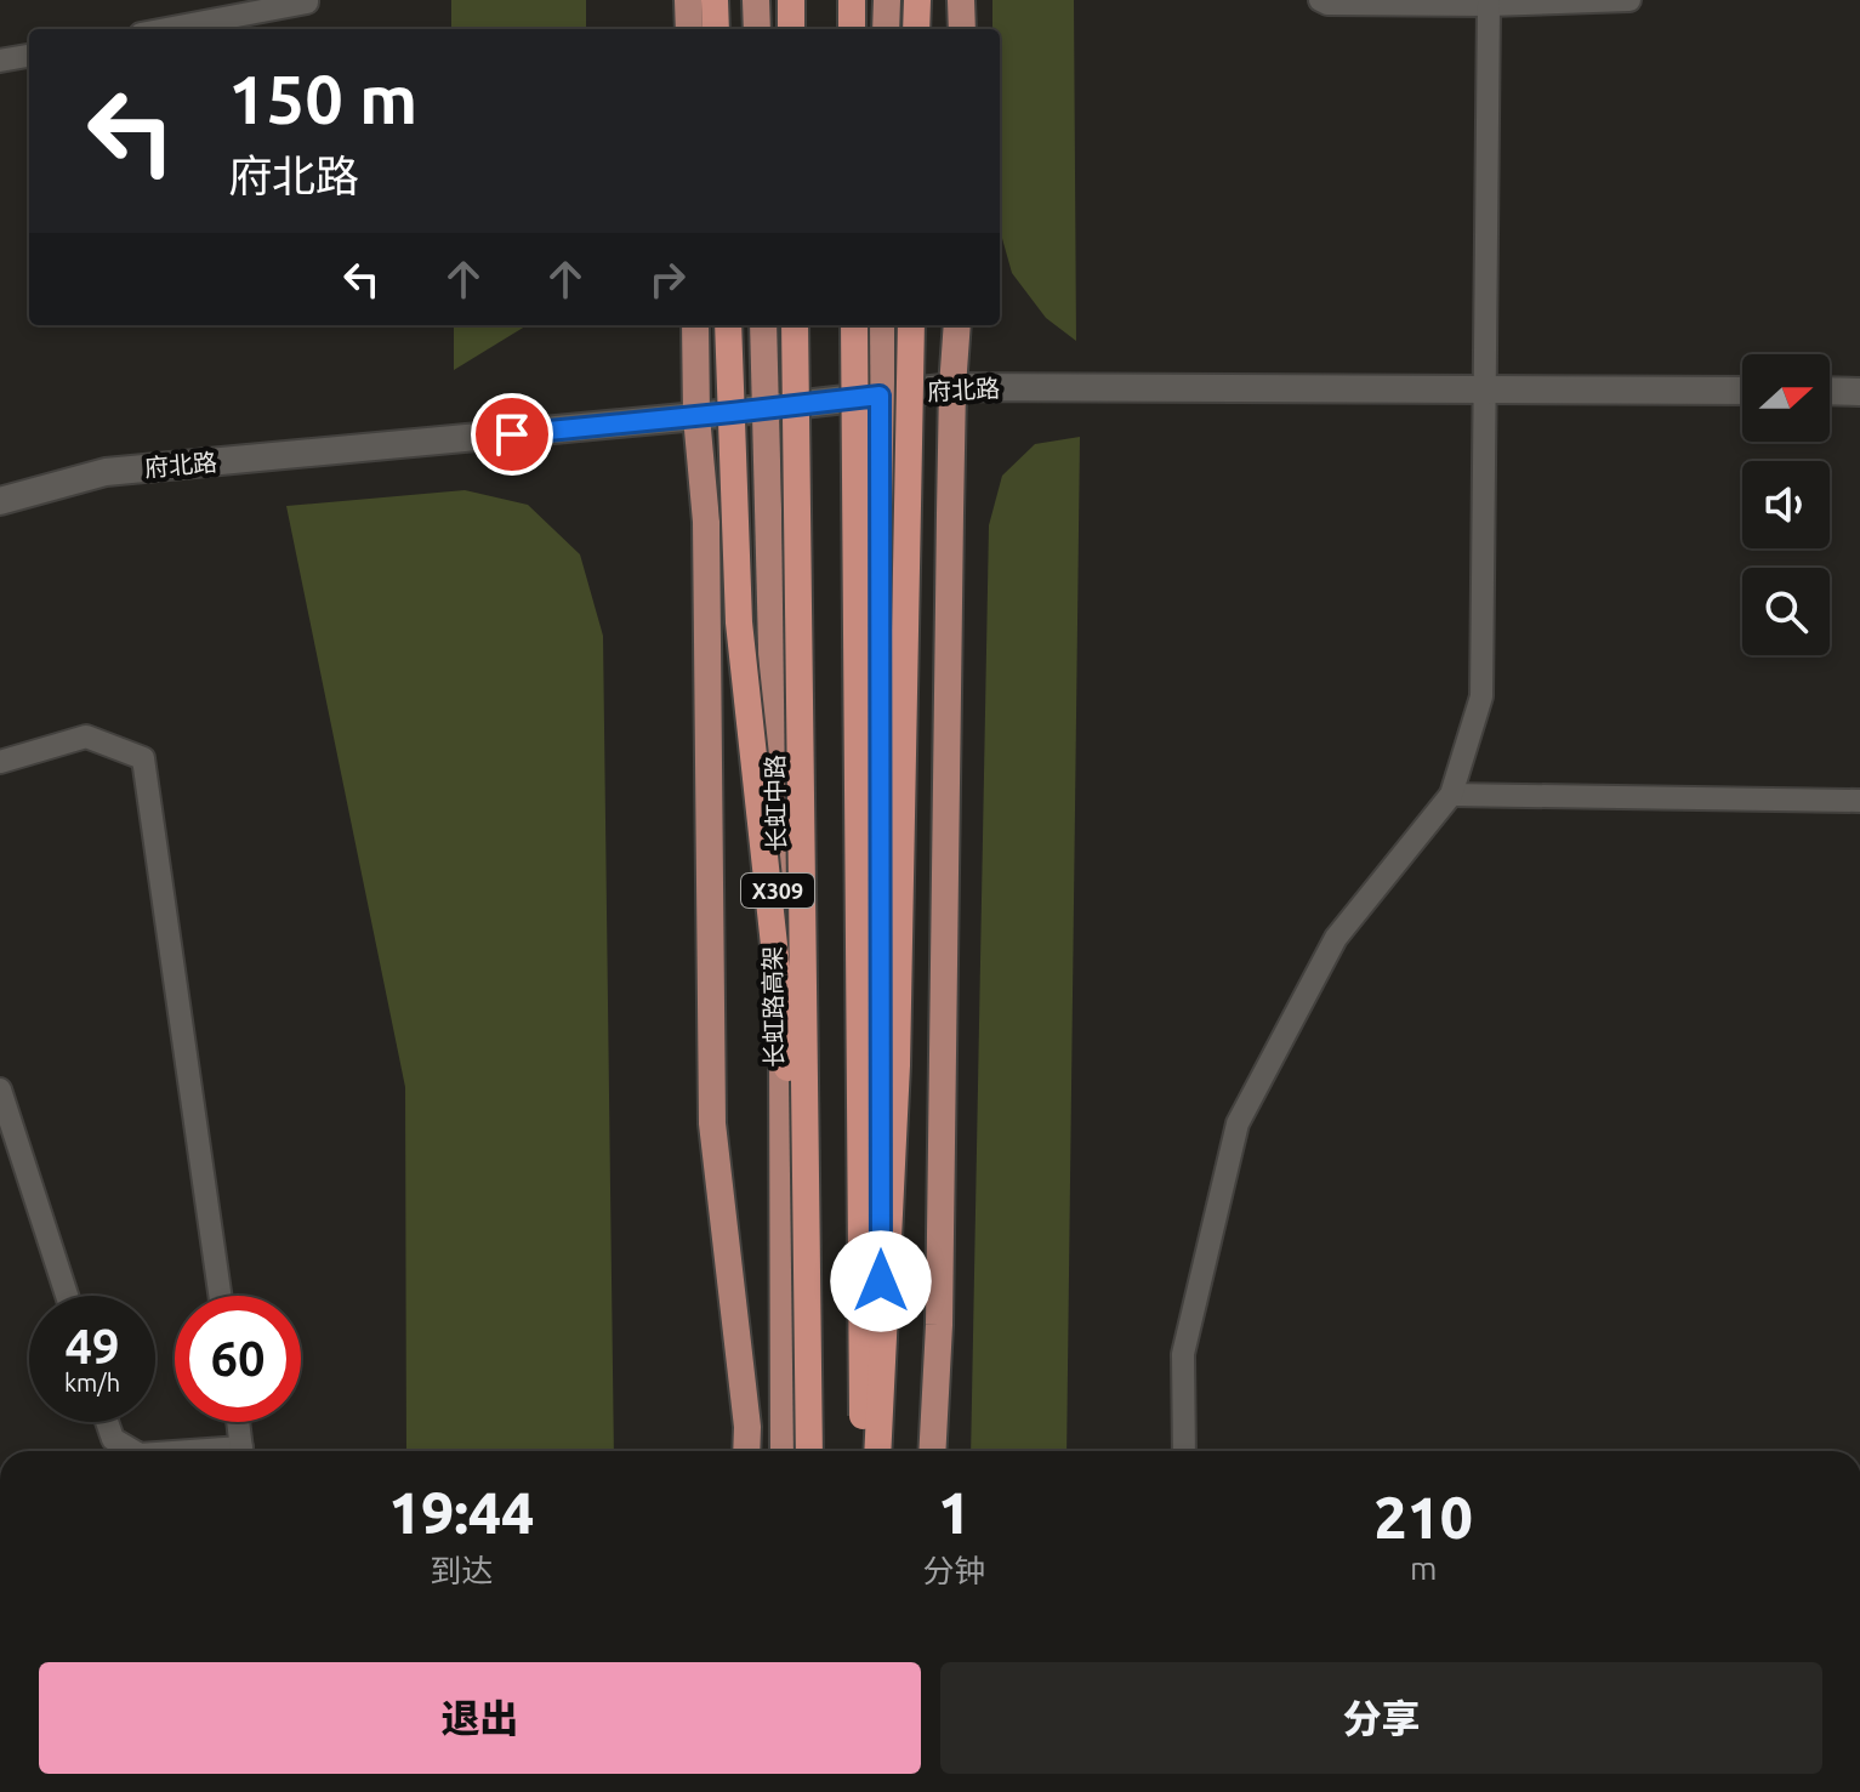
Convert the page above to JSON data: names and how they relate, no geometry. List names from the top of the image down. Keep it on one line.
{"streets":{"highway":["X309","长虹路高架"],"main road":["长虹中路"],"street":["府北路"]},"crossings":[["府北路","长虹中路"]],"north":"right","page":{"turn":["150 m","府北路"],"speed":"49 km/h","limit":"60","eta":["19:44","到达","1","分钟","210","m"],"buttons":["退出","分享"]}}
